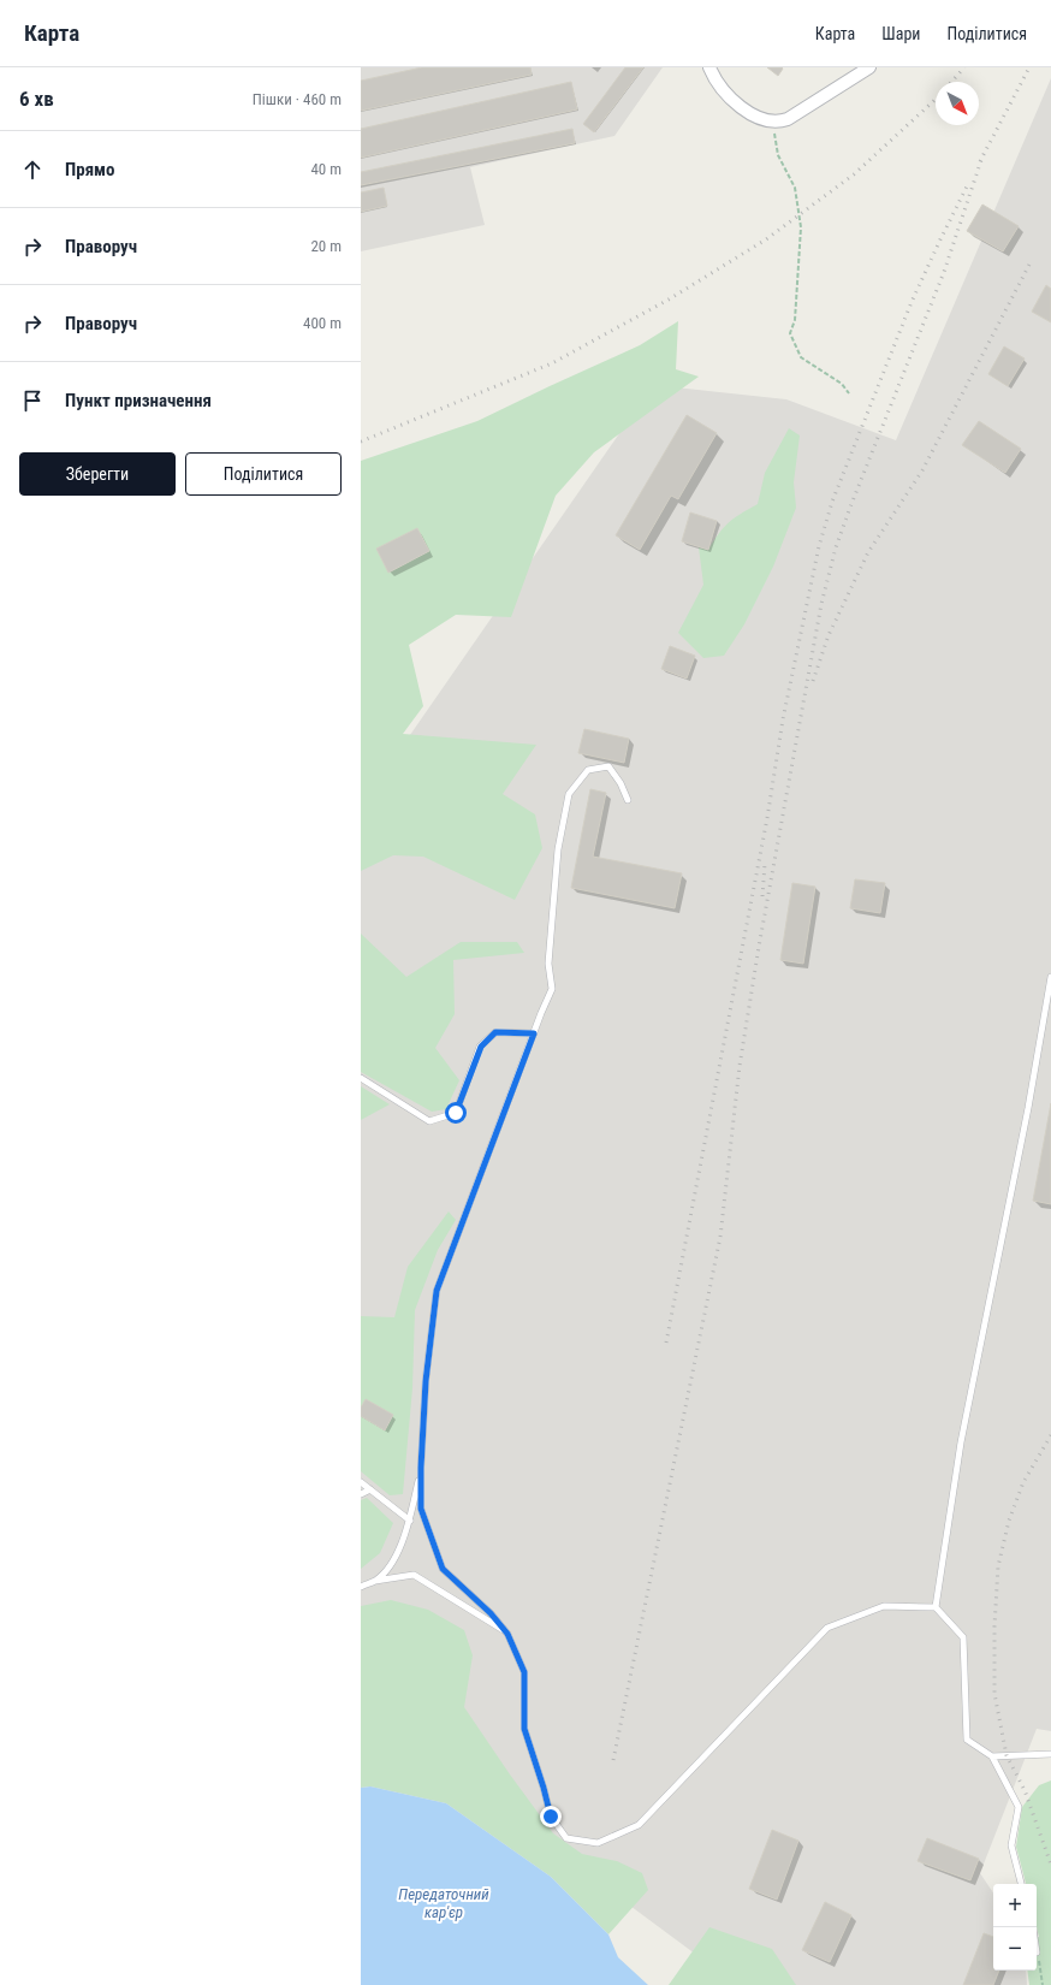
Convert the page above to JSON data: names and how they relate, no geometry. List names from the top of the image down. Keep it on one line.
{"water":["Передаточний кар'єр"],"north":"bottom right","page":{"header":"Карта","nav":["Карта","Шари","Поділитися"],"heading":["6 хв","Пішки · 460 m"],"list":[["Прямо","40 m"],["Праворуч","20 m"],["Праворуч","400 m"],"Пункт призначення"],"buttons":["Зберегти","Поділитися"],"map_buttons":["+","−"]}}
